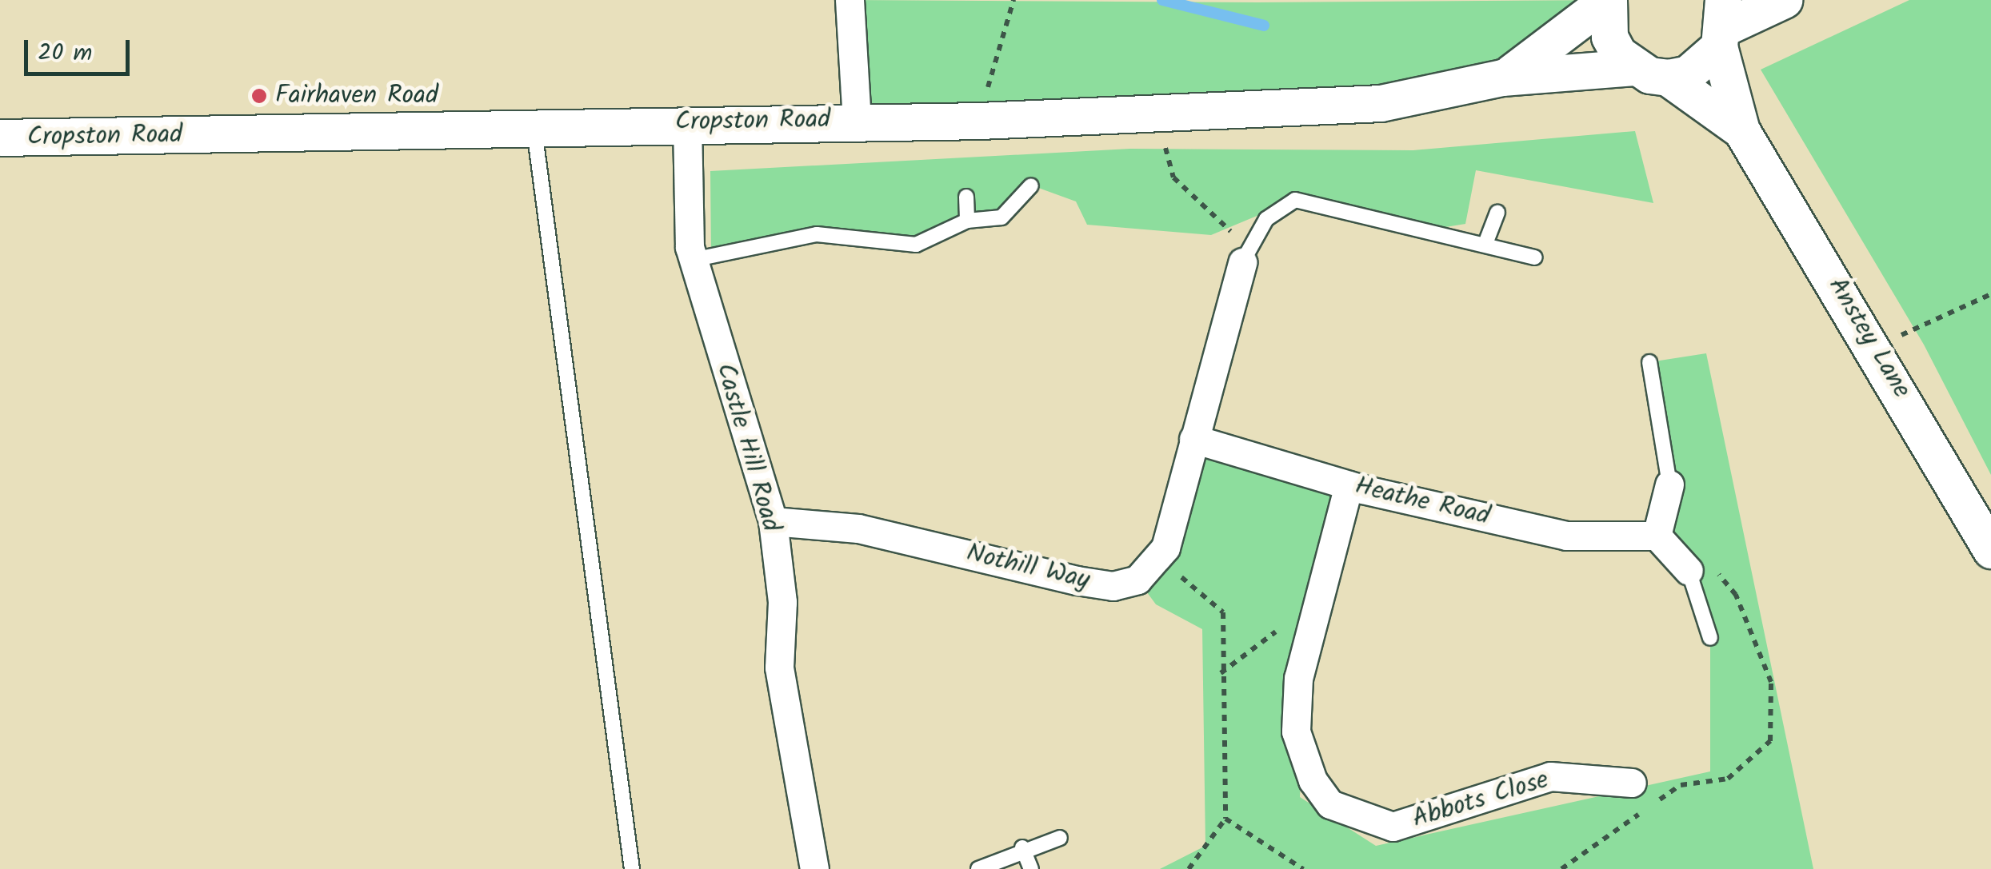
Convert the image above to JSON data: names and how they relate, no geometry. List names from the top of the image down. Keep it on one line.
{"streets":{"street":["Cropston Road","Anstey Lane","Castle Hill Road","Heathe Road","Nothill Way","Abbots Close"]},"crossings":[["Cropston Road","Anstey Lane"],["Cropston Road","Castle Hill Road"],["Castle Hill Road","Nothill Way"],["Heathe Road","Abbots Close"]],"places":["Fairhaven Road"],"scale_bar":"20 m"}
